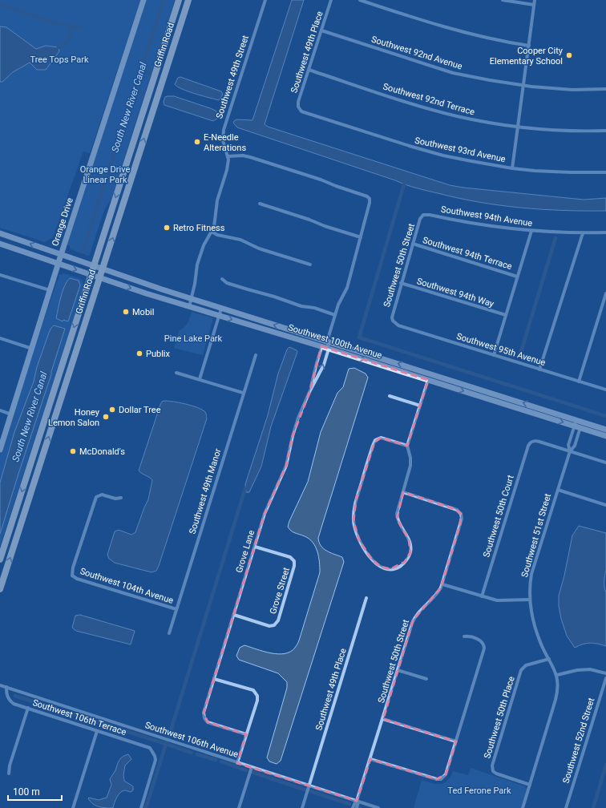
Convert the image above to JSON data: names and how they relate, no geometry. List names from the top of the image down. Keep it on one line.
{"streets":{"main road":["Griffin Road","Orange Drive","Southwest 100th Avenue"],"street":["Southwest 49th Place","Southwest 92nd Avenue","Southwest 49th Street","Southwest 92nd Terrace","Southwest 93rd Avenue","Southwest 94th Avenue","Southwest 94th Terrace","Southwest 50th Street","Southwest 94th Way","Southwest 95th Avenue","Southwest 49th Manor","Southwest 50th Court","Southwest 51st Street","Grove Lane","Southwest 104th Avenue","Grove Street","Southwest 106th Terrace","Southwest 50th Place","Southwest 106th Avenue","Southwest 52nd Street"]},"crossings":[["Griffin Road","Southwest 100th Avenue"],["Southwest 49th Place","Southwest 92nd Avenue"],["Southwest 49th Place","Southwest 92nd Terrace"],["Southwest 49th Place","Southwest 93rd Avenue"],["Southwest 49th Place","Southwest 106th Avenue"],["Southwest 49th Street","Southwest 100th Avenue"],["Southwest 94th Avenue","Southwest 50th Street"],["Orange Drive","Southwest 100th Avenue"],["Southwest 94th Terrace","Southwest 50th Street"],["Southwest 50th Street","Southwest 94th Way"],["Southwest 50th Street","Southwest 95th Avenue"],["Southwest 50th Street","Southwest 106th Avenue"],["Southwest 100th Avenue","Southwest 51st Street"],["Southwest 100th Avenue","Grove Lane"],["Southwest 49th Manor","Southwest 104th Avenue"],["Southwest 50th Court","Southwest 51st Street"],["Southwest 51st Street","Southwest 50th Place"],["Grove Lane","Grove Street"],["Southwest 106th Terrace","Southwest 106th Avenue"]],"water":["South New River Canal"],"parks":["Tree Tops Park","Orange Drive Linear Park","Pine Lake Park","Ted Ferone Park"],"places":["Cooper City Elementary School","E-Needle Alterations","Retro Fitness","Mobil","Publix","Dollar Tree","Honey Lemon Salon","McDonald's"],"scale_bar":"100 m"}
